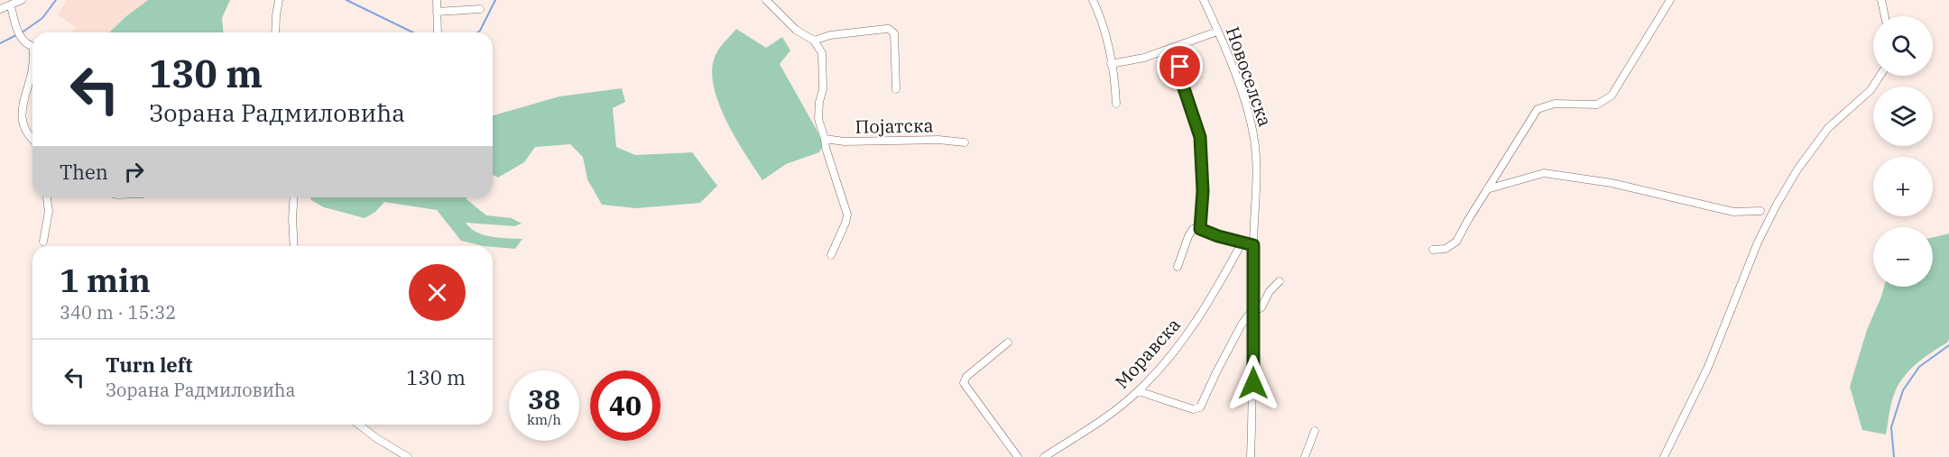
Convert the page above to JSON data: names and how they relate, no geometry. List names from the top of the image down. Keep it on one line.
{"streets":{"street":["Новоселска","Појатска","Моравска"]},"page":{"map_buttons":["+","−"],"turn":["130 m","Зорана Радмиловића"],"then":"Then","heading":["1 min","340 m · 15:32"],"list":[{"name":"Turn left","note":"Зорана Радмиловића","value":"130 m"}],"speed":"38 km/h","limit":"40"}}
